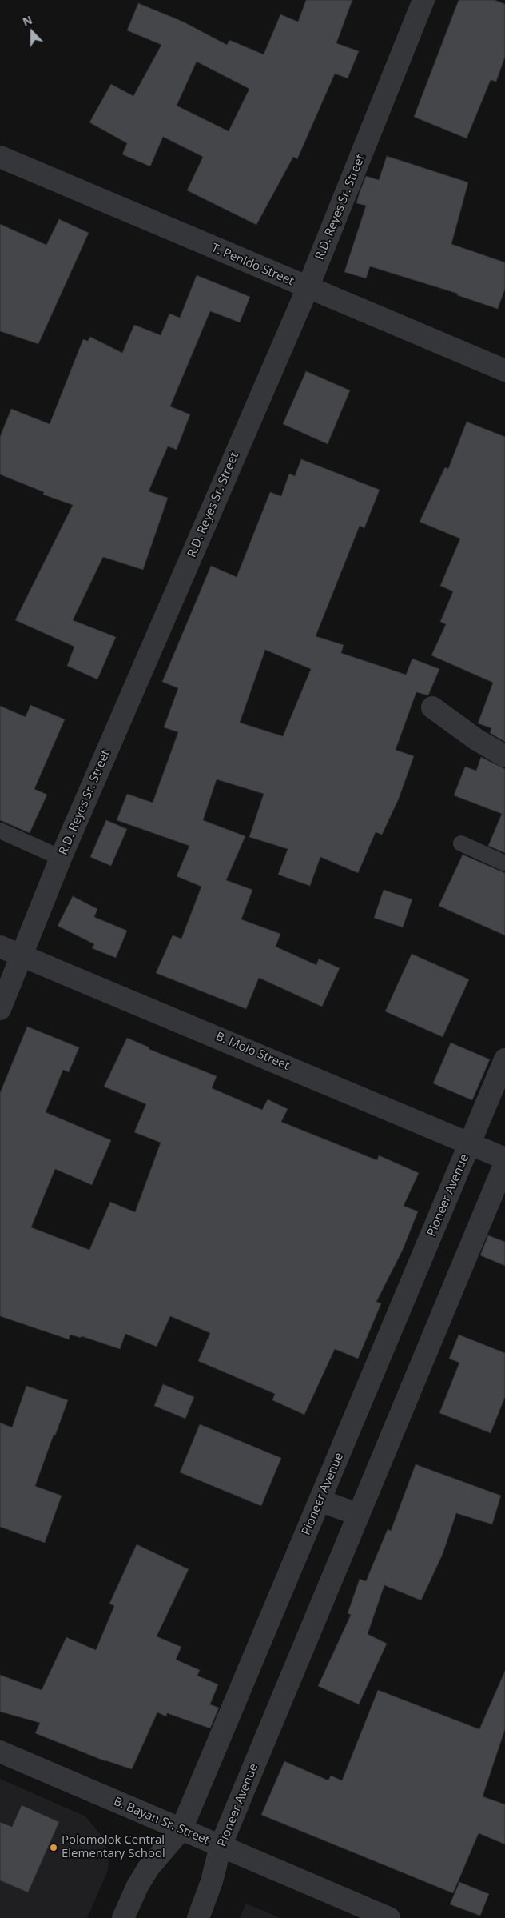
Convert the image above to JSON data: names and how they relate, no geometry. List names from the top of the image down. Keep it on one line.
{"streets":{"street":["R.D. Reyes Sr. Street","T. Penido Street","B. Molo Street","Pioneer Avenue","B. Bayan Sr. Street"]},"crossings":[["R.D. Reyes Sr. Street","T. Penido Street"],["R.D. Reyes Sr. Street","B. Molo Street"],["B. Molo Street","Pioneer Avenue"],["Pioneer Avenue","B. Bayan Sr. Street"]],"places":["Polomolok Central Elementary School"],"north":"top"}
